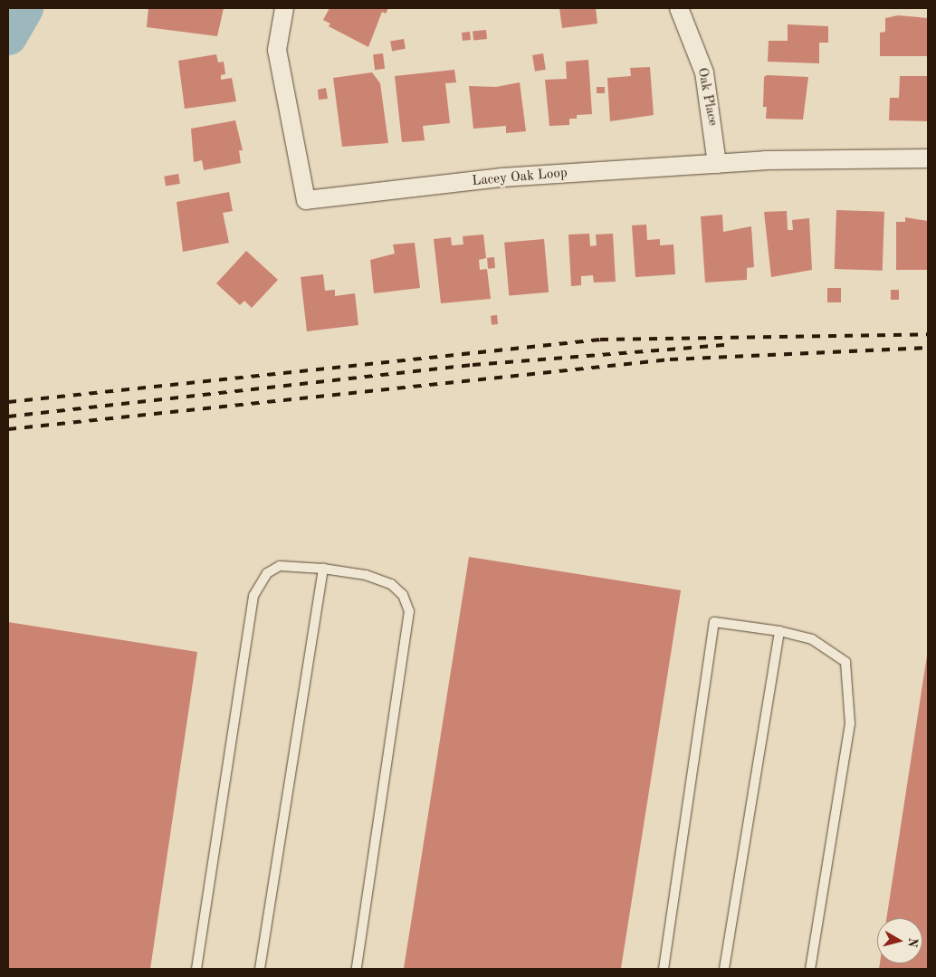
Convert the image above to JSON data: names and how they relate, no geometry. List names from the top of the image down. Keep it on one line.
{"streets":{"street":["Oak Place","Lacey Oak Loop"]},"crossings":[["Oak Place","Lacey Oak Loop"]],"north":"right"}
